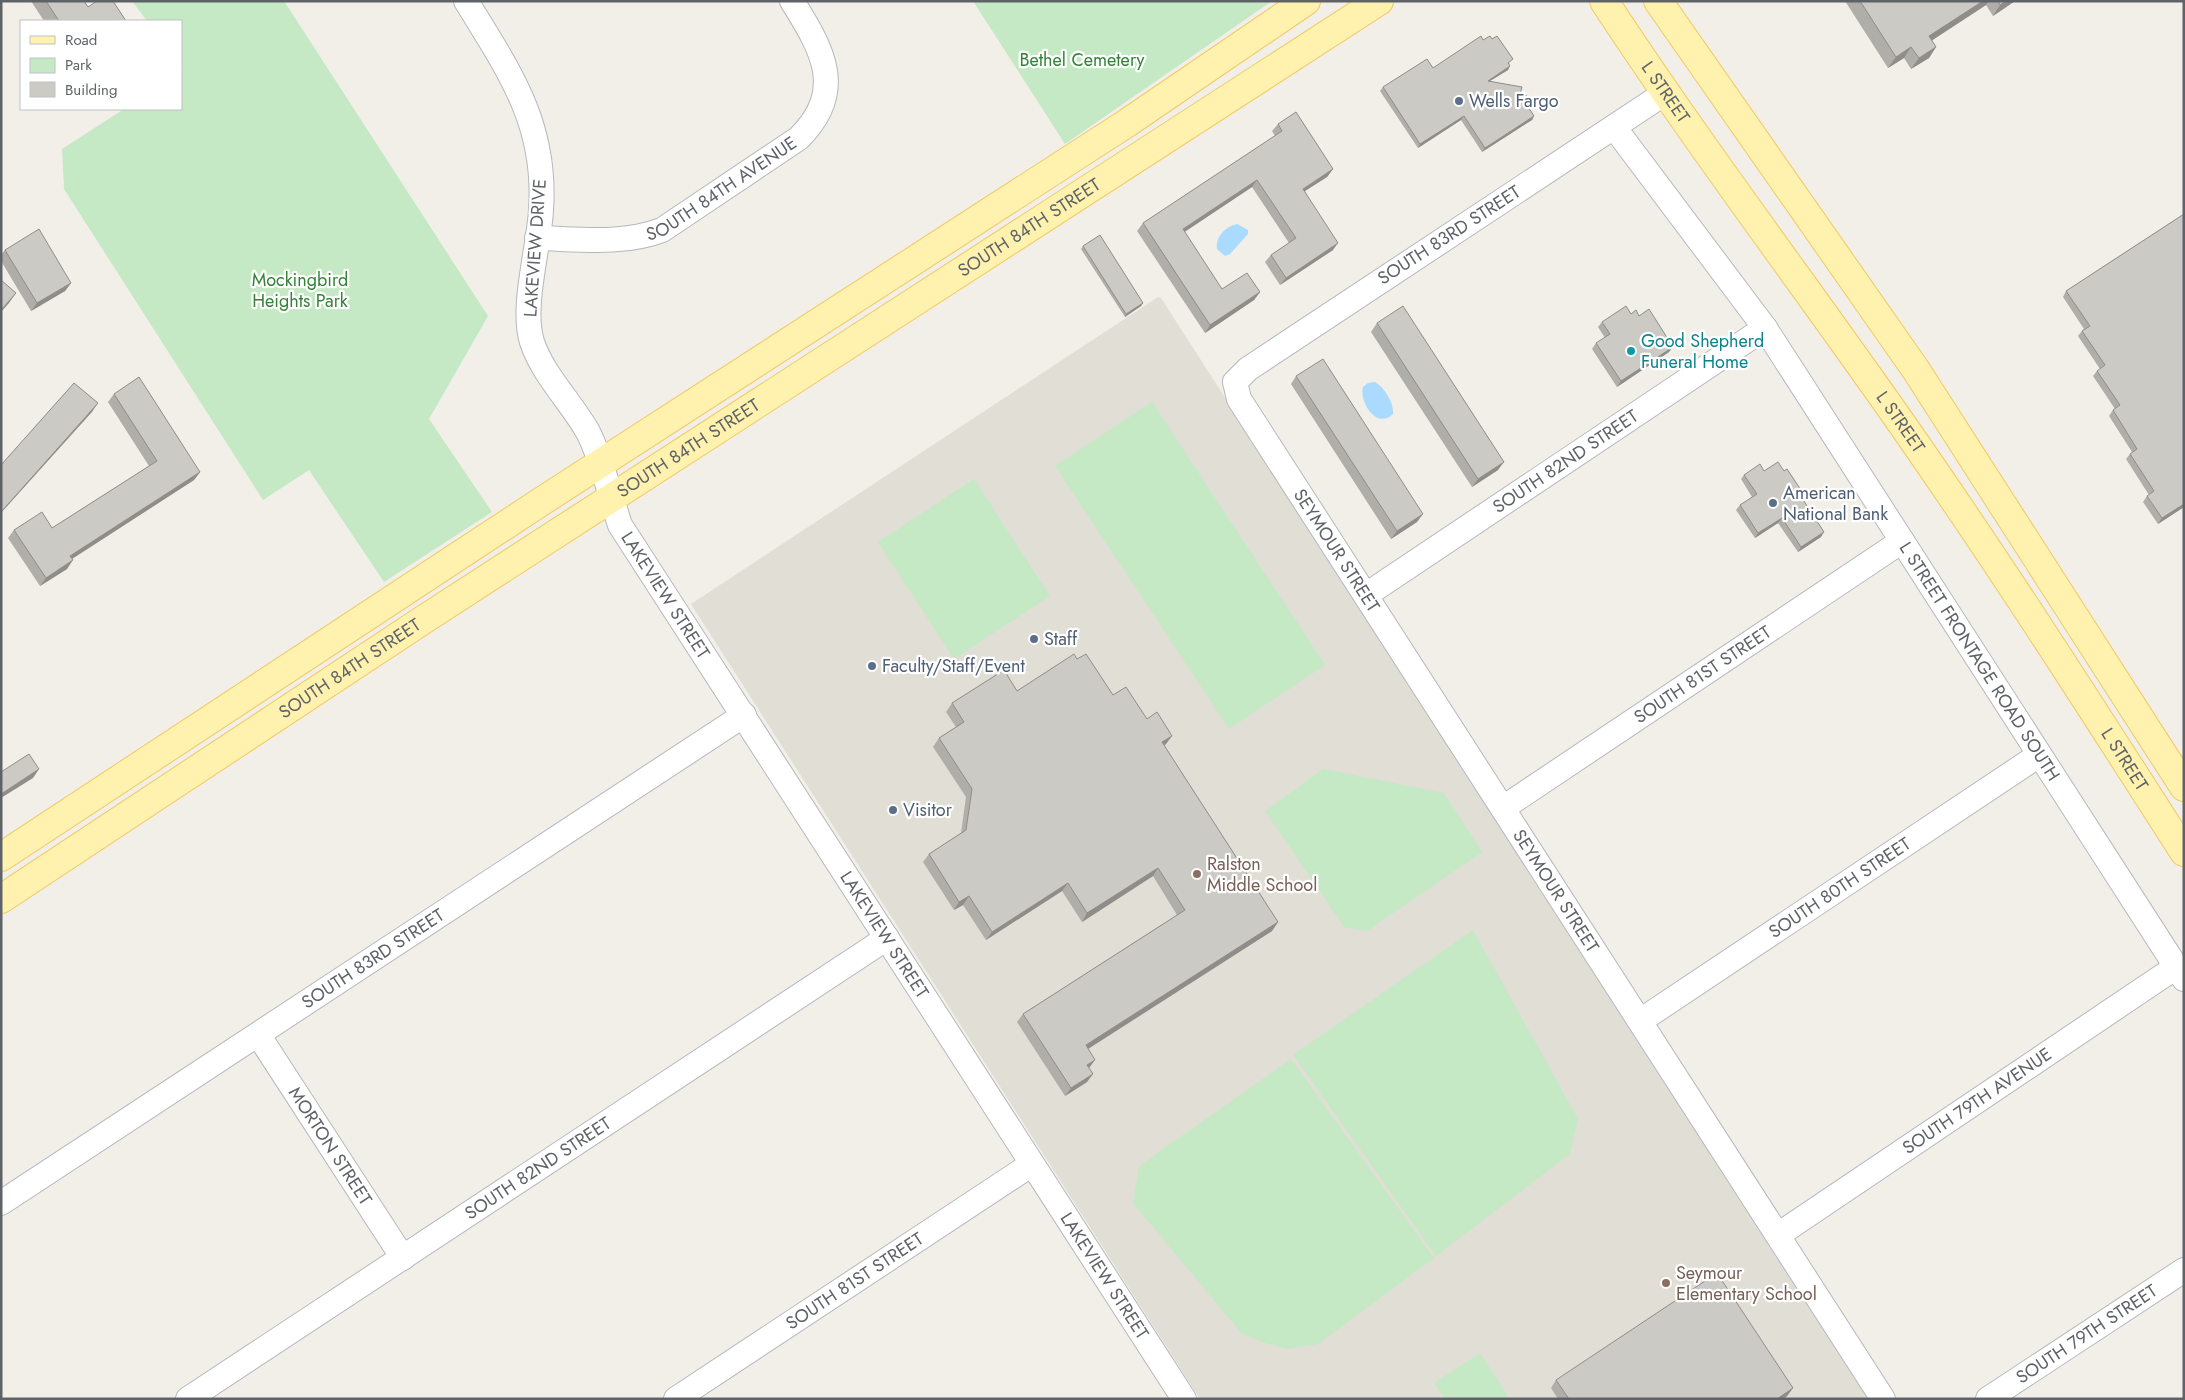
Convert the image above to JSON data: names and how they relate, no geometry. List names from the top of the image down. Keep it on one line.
{"streets":{"main road":["L STREET","SOUTH 84TH STREET"],"street":["SOUTH 84TH AVENUE","SOUTH 83RD STREET","LAKEVIEW DRIVE","SOUTH 82ND STREET","SEYMOUR STREET","LAKEVIEW STREET","L STREET FRONTAGE ROAD SOUTH","SOUTH 81ST STREET","SOUTH 80TH STREET","SOUTH 79TH AVENUE","MORTON STREET","SOUTH 79TH STREET"]},"crossings":[["L STREET","SOUTH 83RD STREET"],["SOUTH 84TH AVENUE","LAKEVIEW DRIVE"],["SOUTH 84TH STREET","LAKEVIEW DRIVE"],["SOUTH 84TH STREET","LAKEVIEW STREET"],["SOUTH 83RD STREET","SEYMOUR STREET"],["SOUTH 83RD STREET","LAKEVIEW STREET"],["SOUTH 83RD STREET","L STREET FRONTAGE ROAD SOUTH"],["SOUTH 83RD STREET","MORTON STREET"],["LAKEVIEW DRIVE","LAKEVIEW STREET"],["SOUTH 82ND STREET","SEYMOUR STREET"],["SOUTH 82ND STREET","LAKEVIEW STREET"],["SOUTH 82ND STREET","L STREET FRONTAGE ROAD SOUTH"],["SOUTH 82ND STREET","MORTON STREET"],["SEYMOUR STREET","SOUTH 81ST STREET"],["SEYMOUR STREET","SOUTH 80TH STREET"],["SEYMOUR STREET","SOUTH 79TH AVENUE"],["LAKEVIEW STREET","SOUTH 81ST STREET"],["L STREET FRONTAGE ROAD SOUTH","SOUTH 81ST STREET"],["L STREET FRONTAGE ROAD SOUTH","SOUTH 80TH STREET"],["L STREET FRONTAGE ROAD SOUTH","SOUTH 79TH AVENUE"]],"parks":["Bethel Cemetery","Mockingbird Heights Park"],"places":["Wells Fargo","Good Shepherd Funeral Home","American National Bank","Staff","Faculty/Staff/Event","Visitor","Ralston Middle School","Seymour Elementary School"],"legend":["Road","Park","Building"]}
